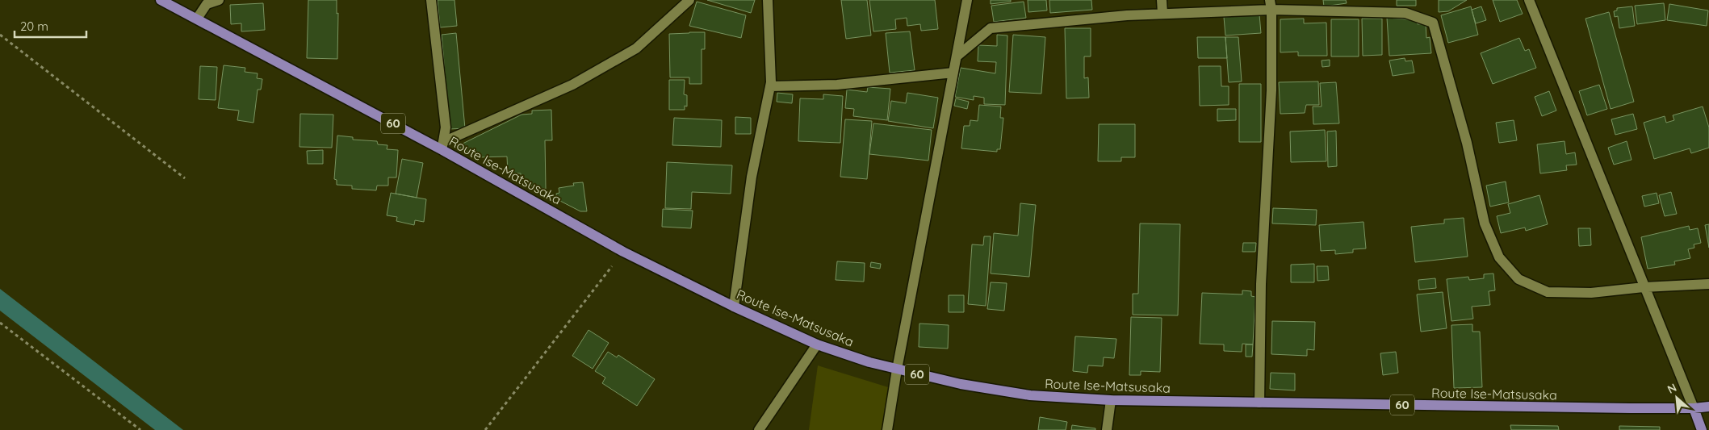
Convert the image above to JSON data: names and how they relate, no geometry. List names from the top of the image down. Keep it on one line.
{"streets":{"main road":["60","Route Ise-Matsusaka"]},"scale_bar":"20 m","north":"top left"}
